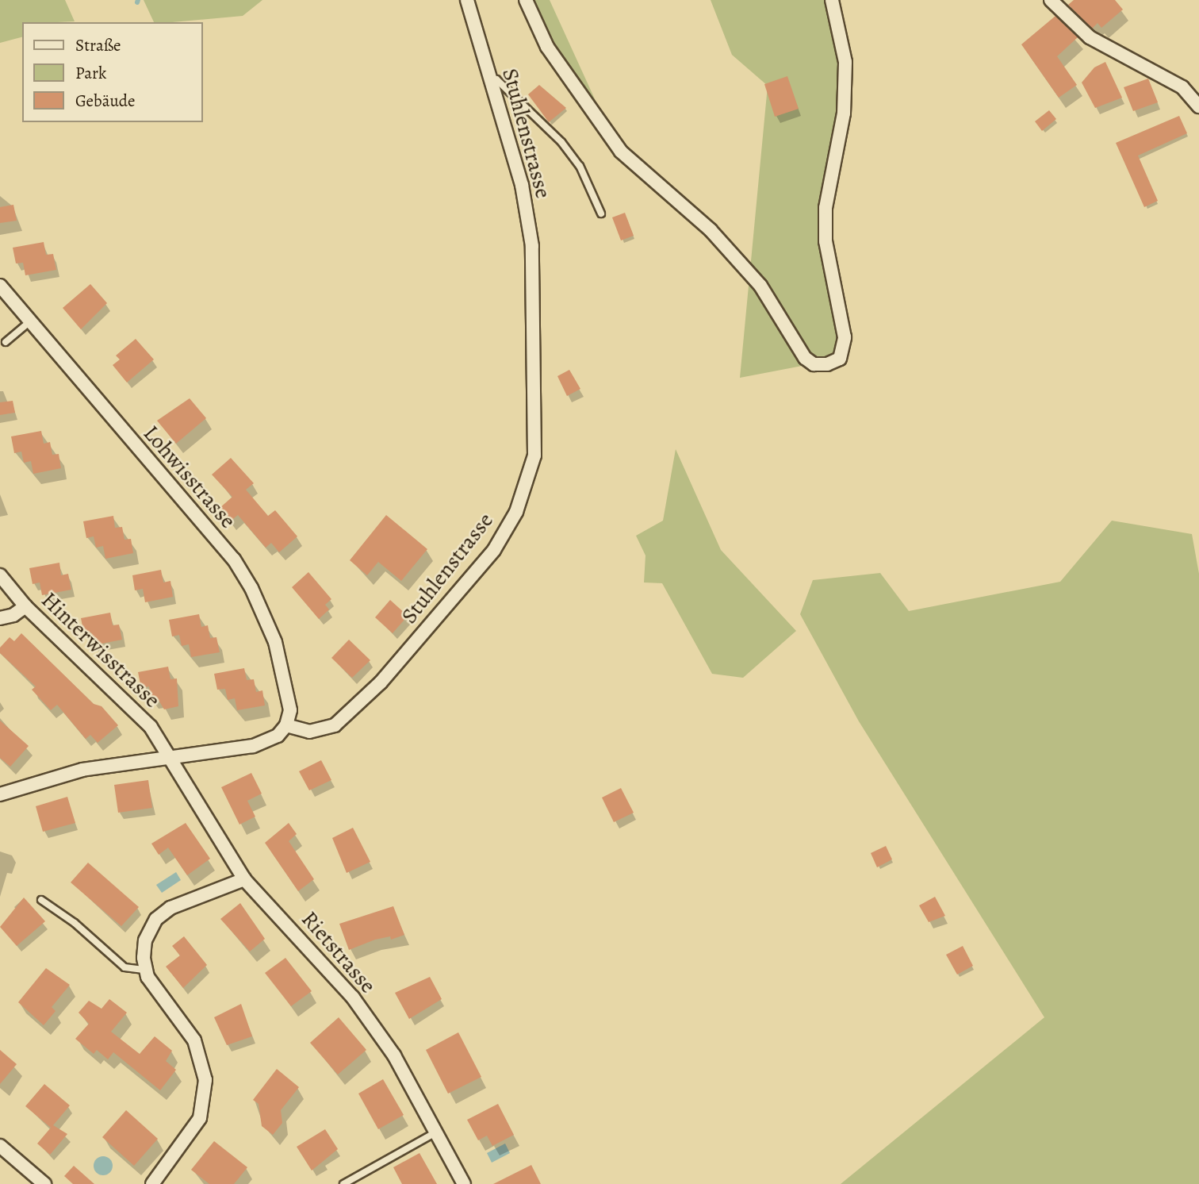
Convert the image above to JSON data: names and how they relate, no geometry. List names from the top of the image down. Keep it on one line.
{"streets":{"street":["Stuhlenstrasse","Lohwisstrasse","Hinterwisstrasse","Rietstrasse"]},"crossings":[["Stuhlenstrasse","Lohwisstrasse"],["Hinterwisstrasse","Rietstrasse"]],"legend":["Straße","Park","Gebäude"]}
